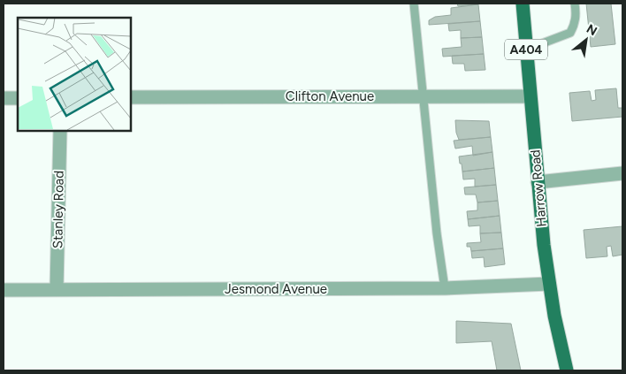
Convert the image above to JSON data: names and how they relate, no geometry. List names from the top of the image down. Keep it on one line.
{"streets":{"main road":["A404","Harrow Road"],"street":["Clifton Avenue","Stanley Road","Jesmond Avenue"]},"crossings":[["Clifton Avenue","Harrow Road"],["Harrow Road","Jesmond Avenue"],["Stanley Road","Jesmond Avenue"]],"north":"top right"}
